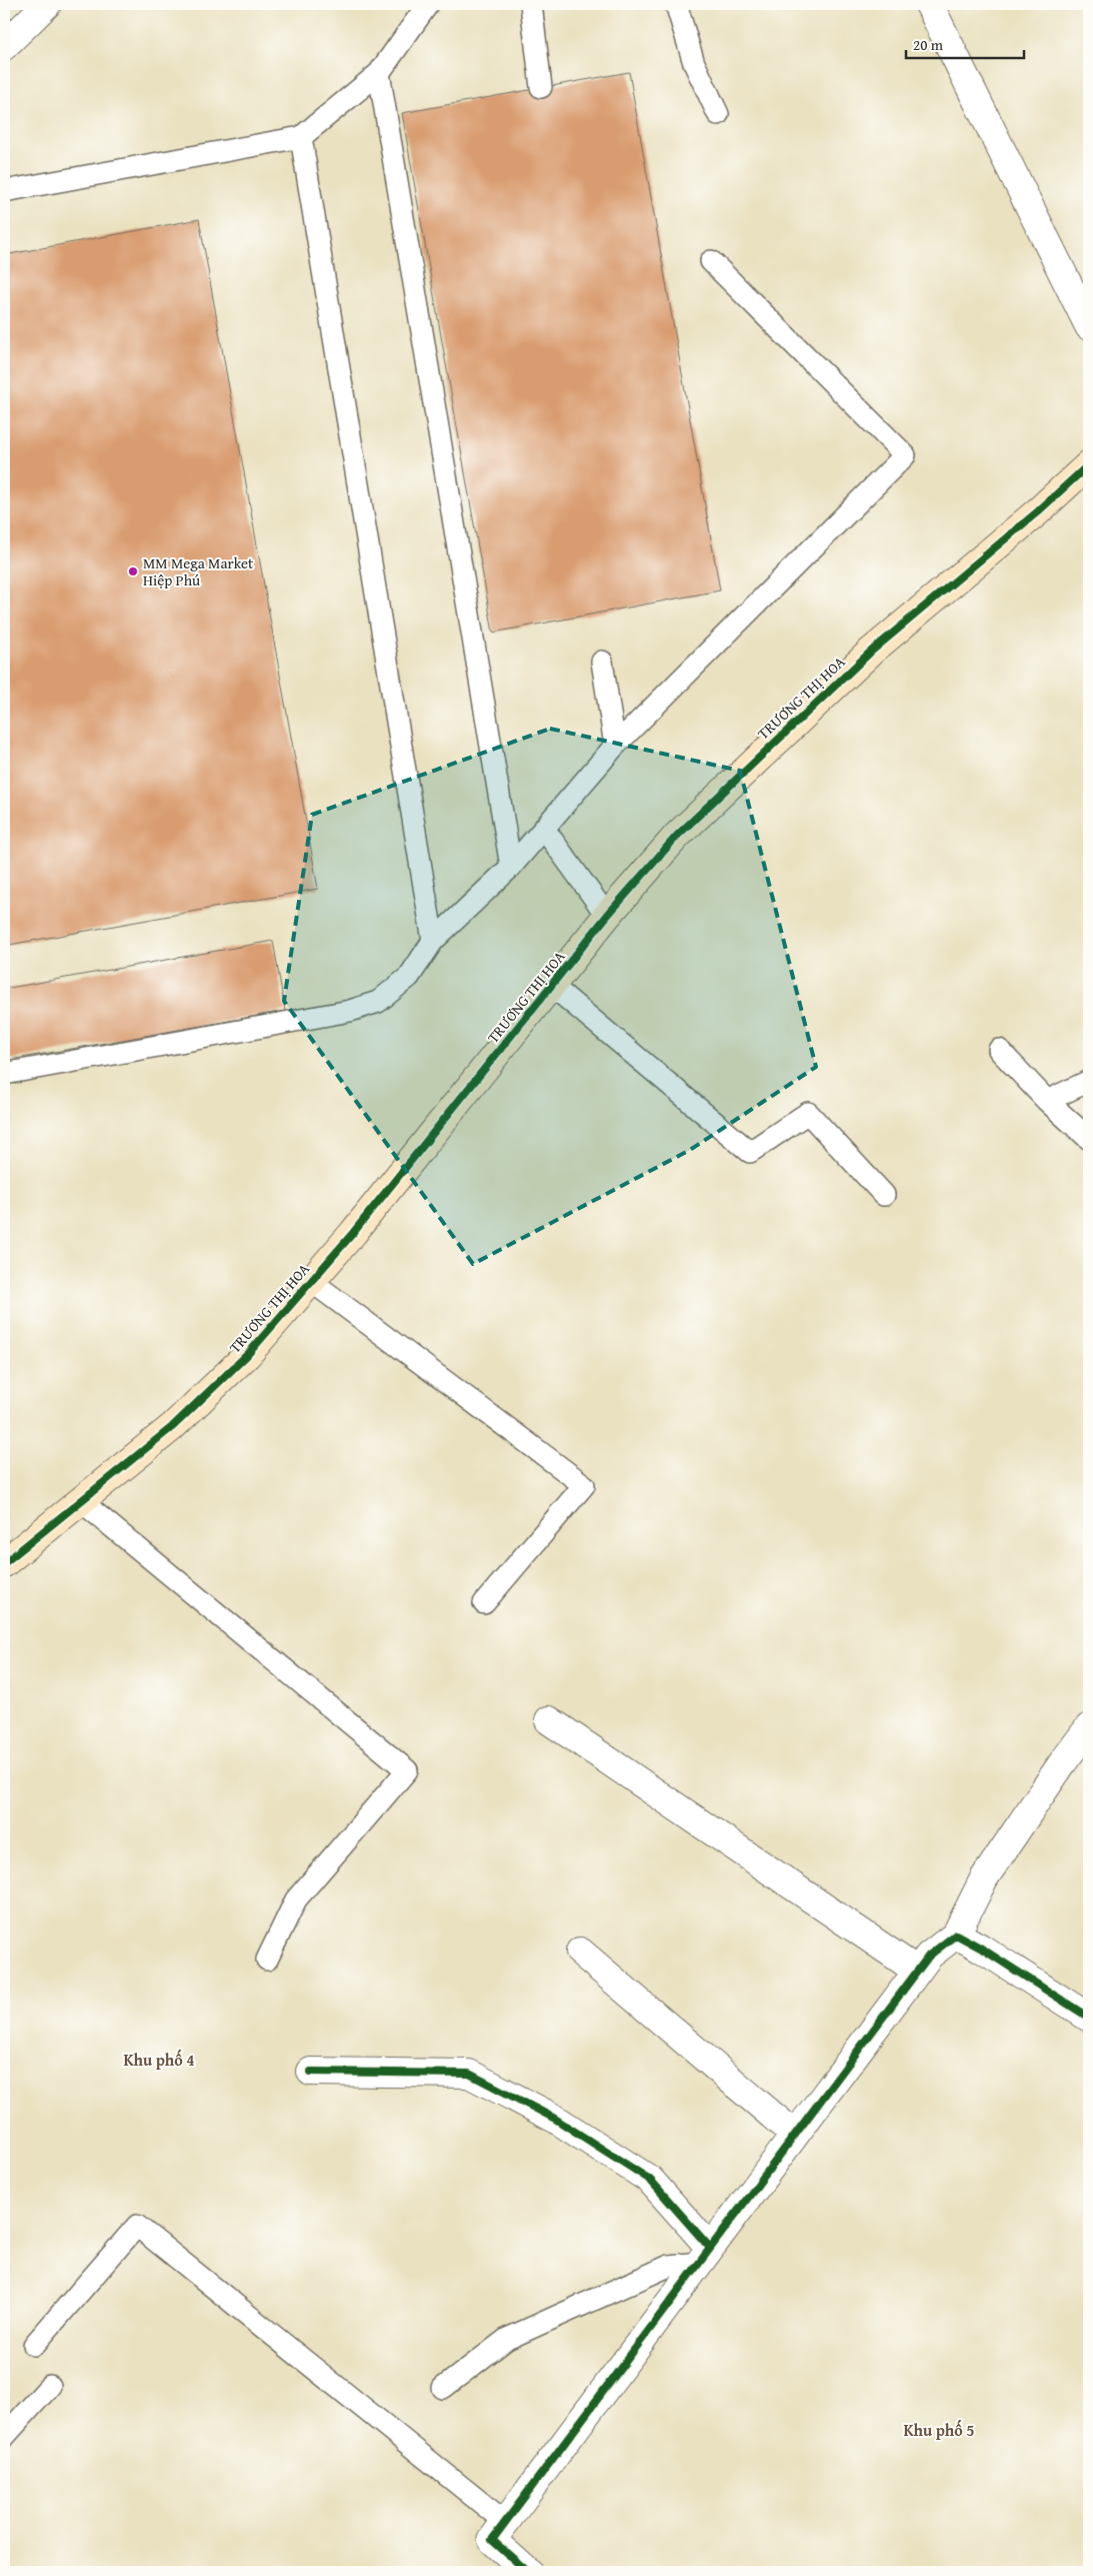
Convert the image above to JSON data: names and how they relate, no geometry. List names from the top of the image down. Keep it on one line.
{"streets":{"street":["TRƯƠNG THỊ HOA"]},"districts":["Khu phố 4","Khu phố 5"],"places":["MM Mega Market Hiệp Phú"],"scale_bar":"20 m"}
